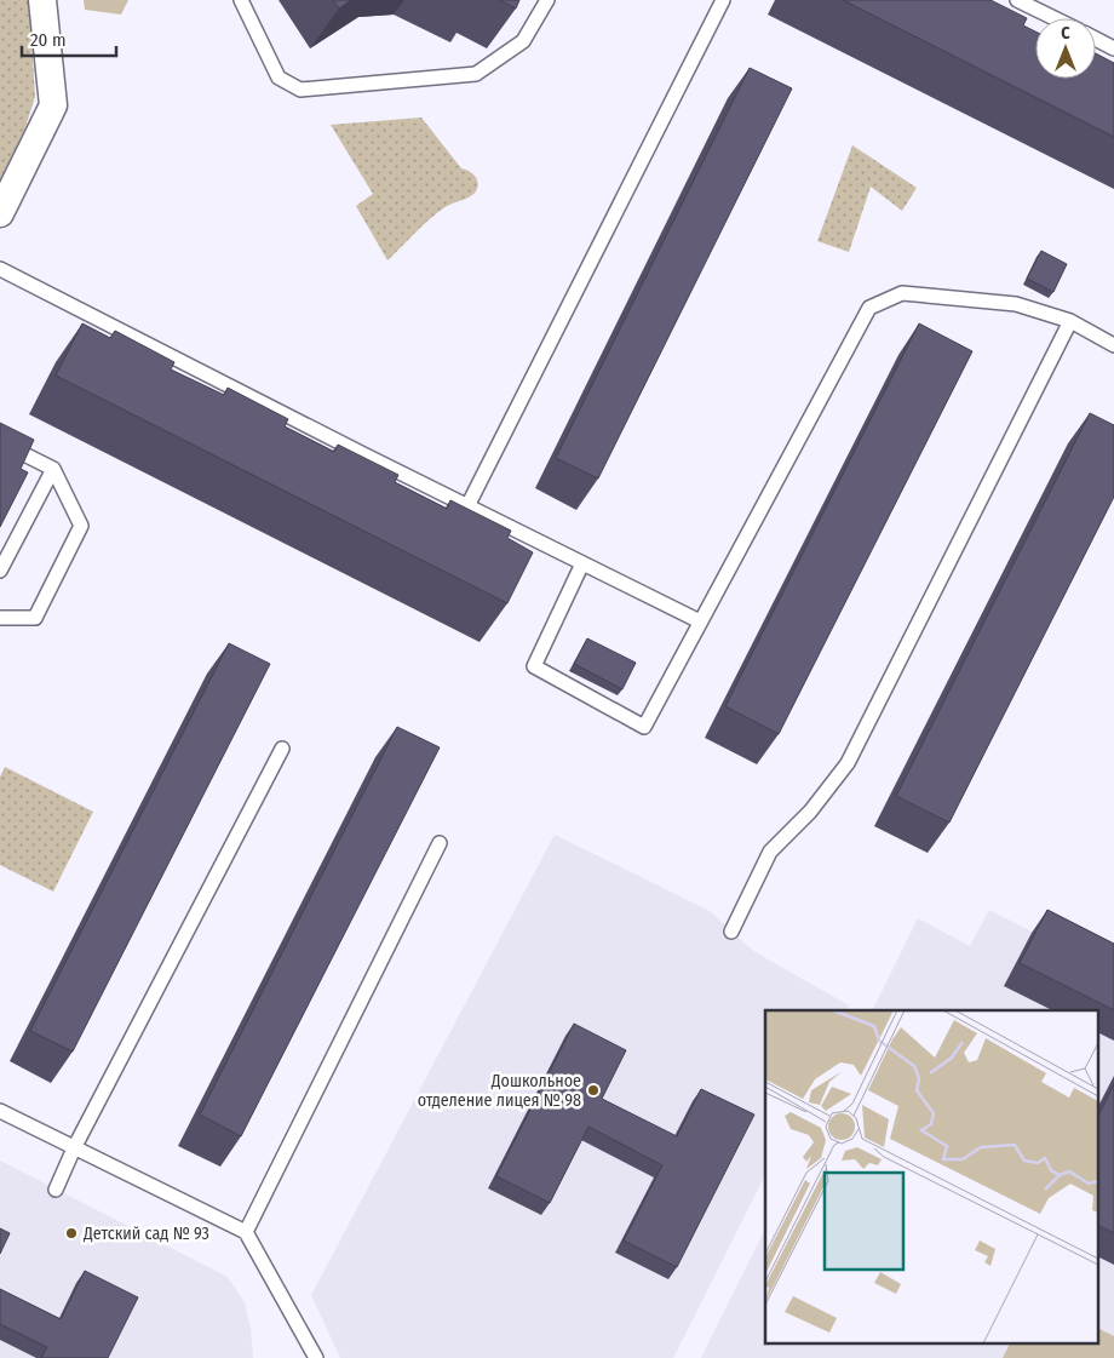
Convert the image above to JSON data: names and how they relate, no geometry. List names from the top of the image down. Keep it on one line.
{"places":["Дошкольное отделение лицея № 98","Детский сад № 93"],"scale_bar":"20 m","north":"top"}
